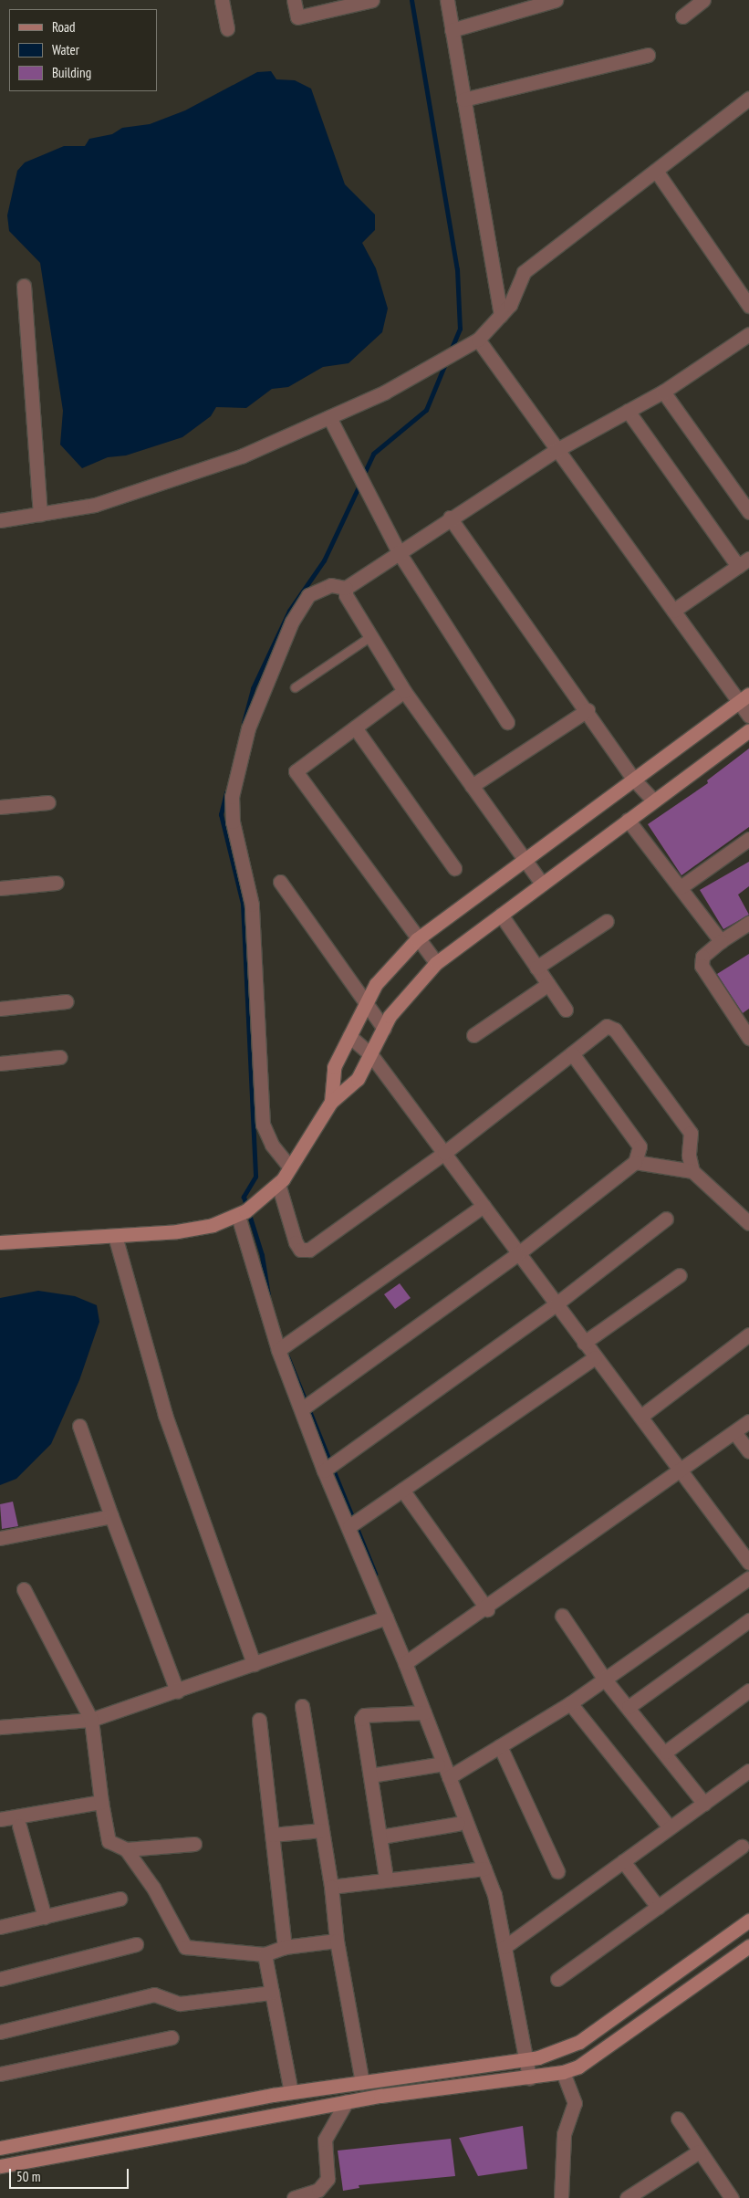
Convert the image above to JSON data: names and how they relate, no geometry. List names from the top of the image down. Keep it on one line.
{"legend":["Road","Water","Building"],"scale_bar":"50 m"}
